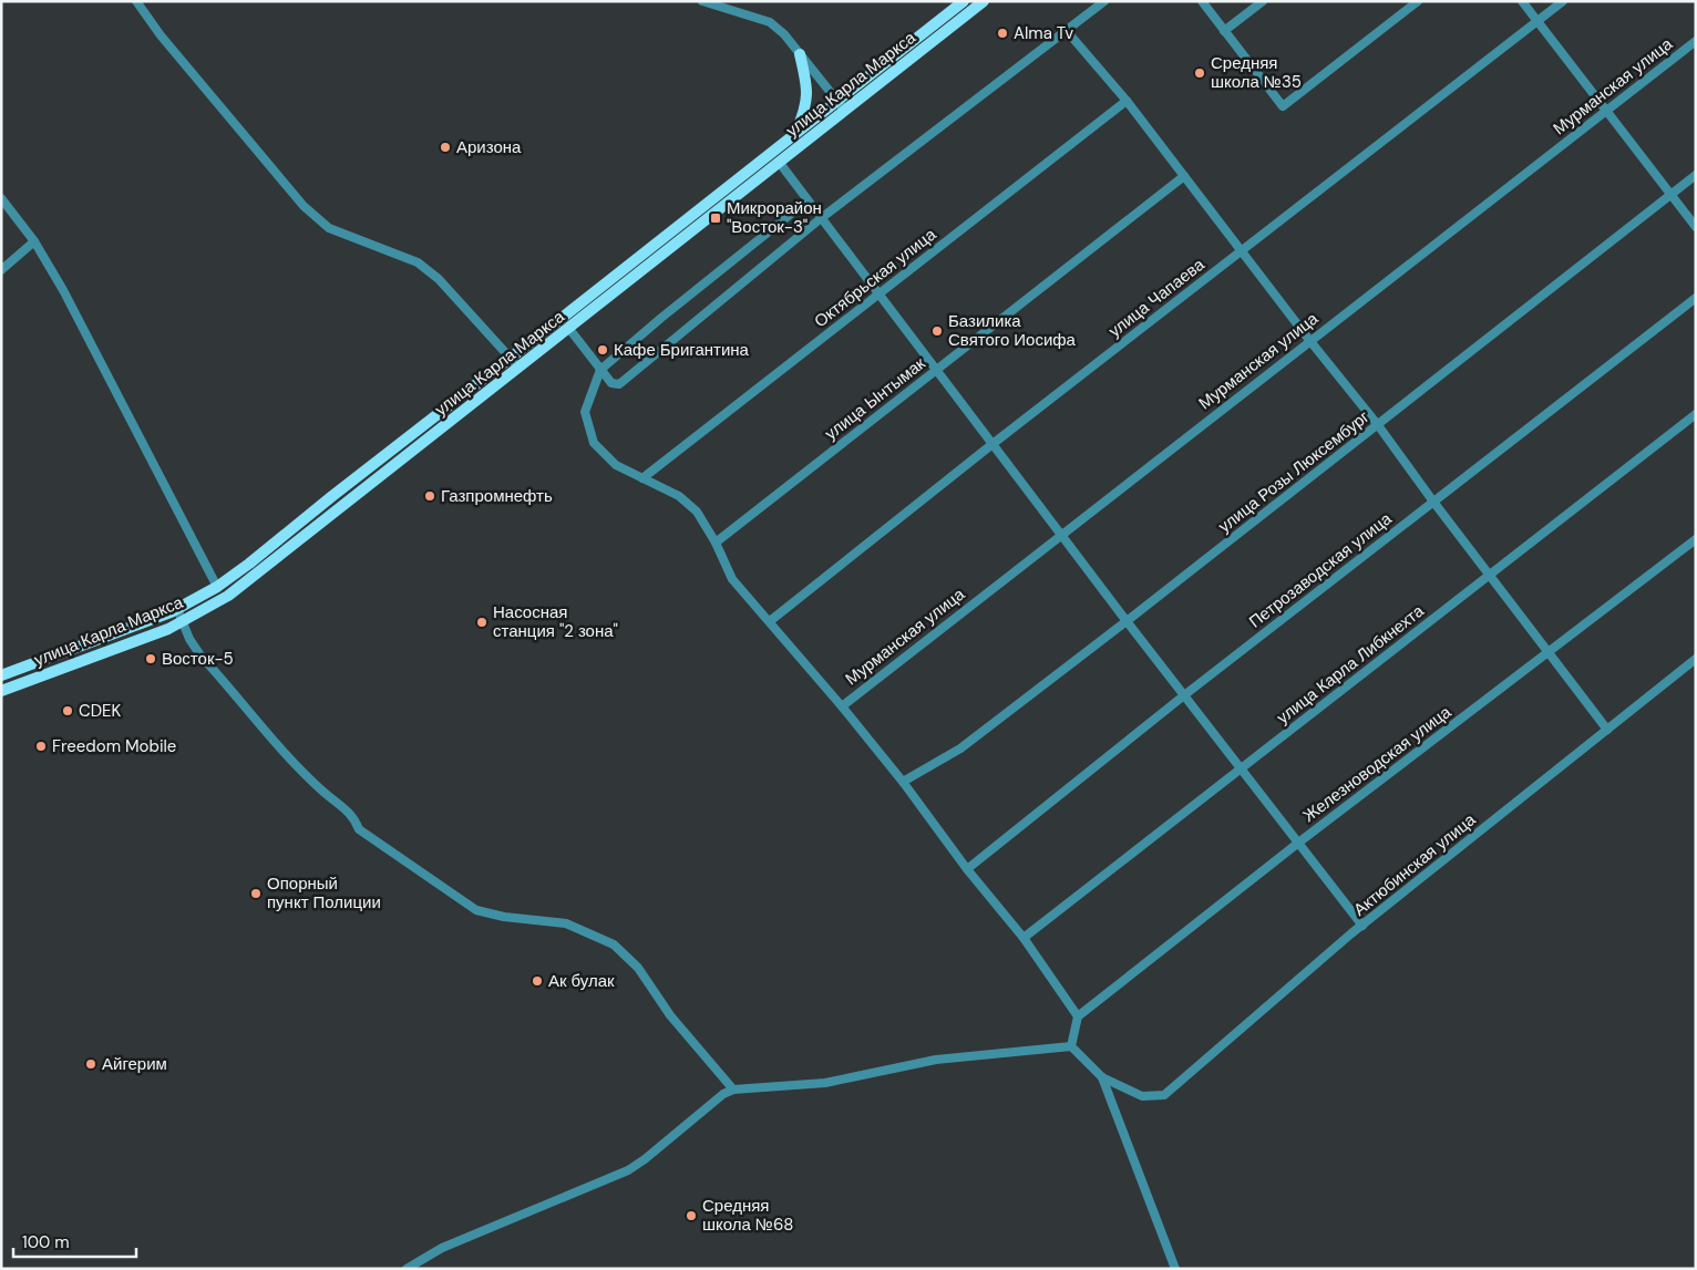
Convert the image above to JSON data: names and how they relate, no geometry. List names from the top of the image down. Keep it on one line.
{"streets":{"main road":["улица Карла Маркса"],"street":["Мурманская улица","Октябрьская улица","улица Чапаева","улица Ынтымак","улица Розы Люксембург","Петрозаводская улица","улица Карла Либкнехта","Железноводская улица","Актюбинская улица"]},"places":{"other":["Alma Tv","Средняя школа №35","Аризона","Базилика Святого Иосифа","Кафе Бригантина","Газпромнефть","Насосная станция \"2 зона\"","Восток-5","CDEK","Freedom Mobile","Опорный пункт Полиции","Ак булак","Айгерим","Средняя школа №68"],"transit":["Микрорайон \"Восток-3\""]},"scale_bar":"100 m"}
